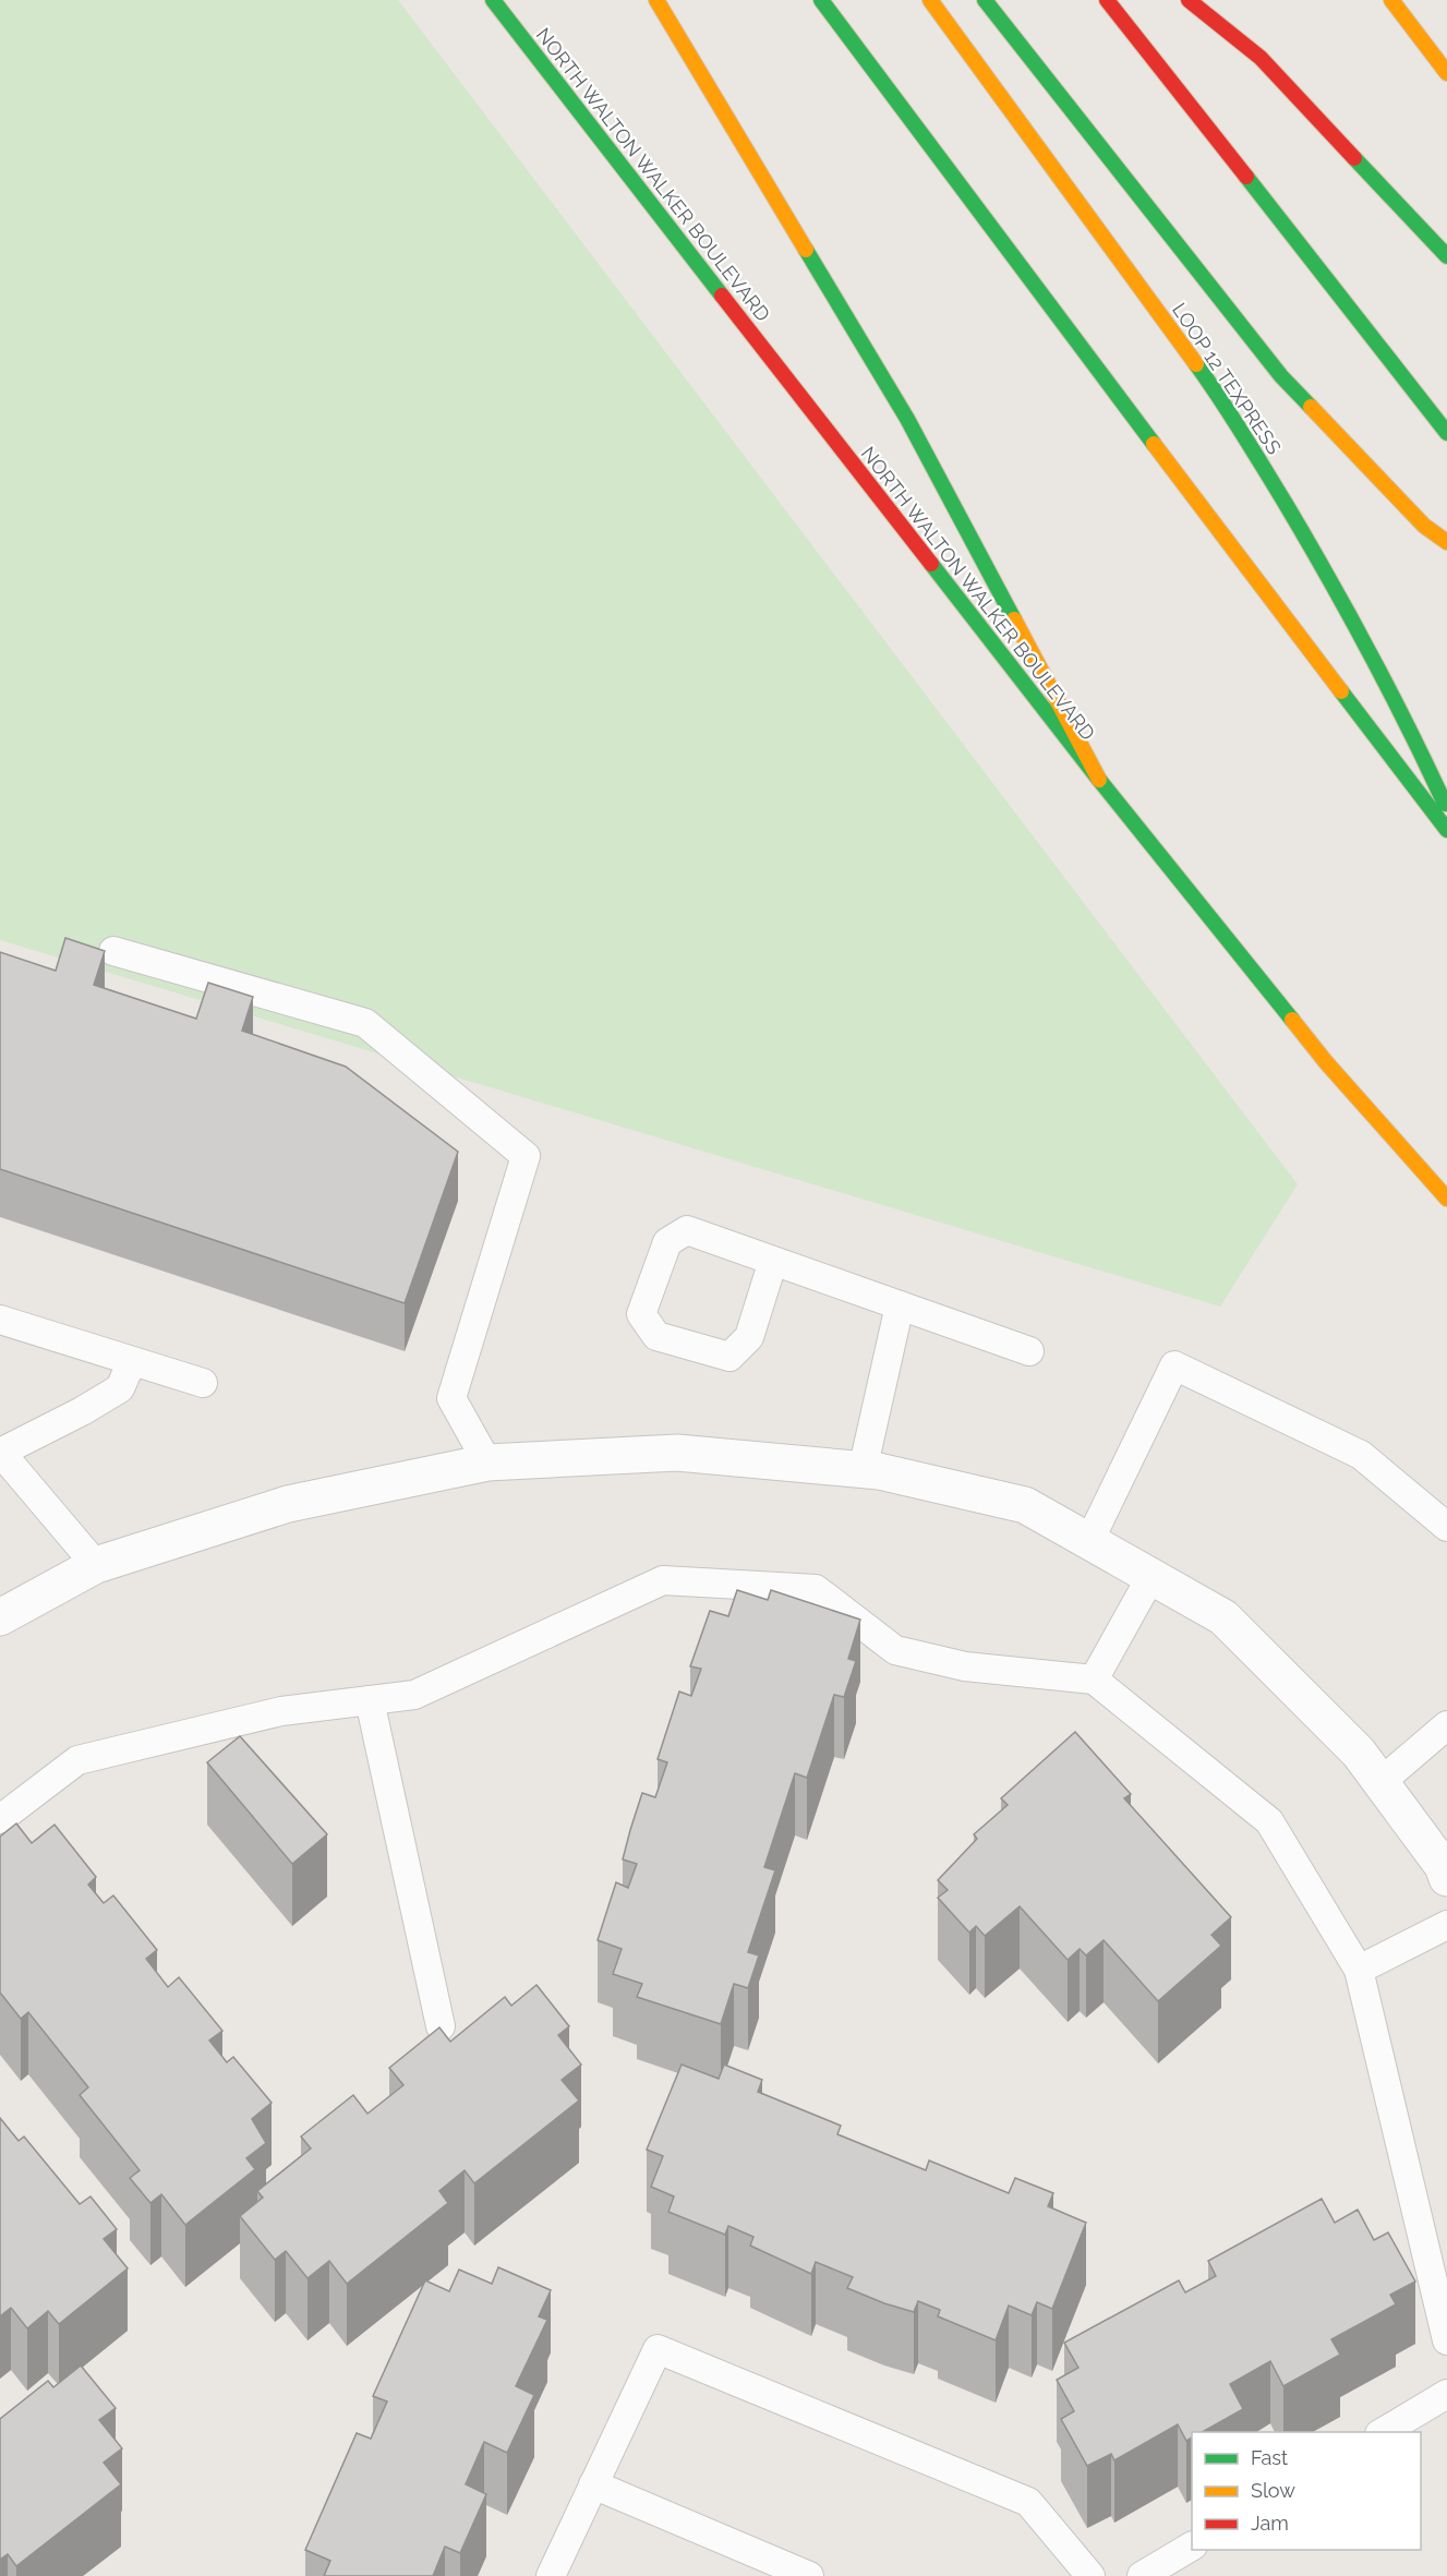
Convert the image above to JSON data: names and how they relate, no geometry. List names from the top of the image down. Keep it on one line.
{"streets":{"main road":["NORTH WALTON WALKER BOULEVARD","LOOP 12 TEXPRESS"]},"legend":["Fast","Slow","Jam"]}
